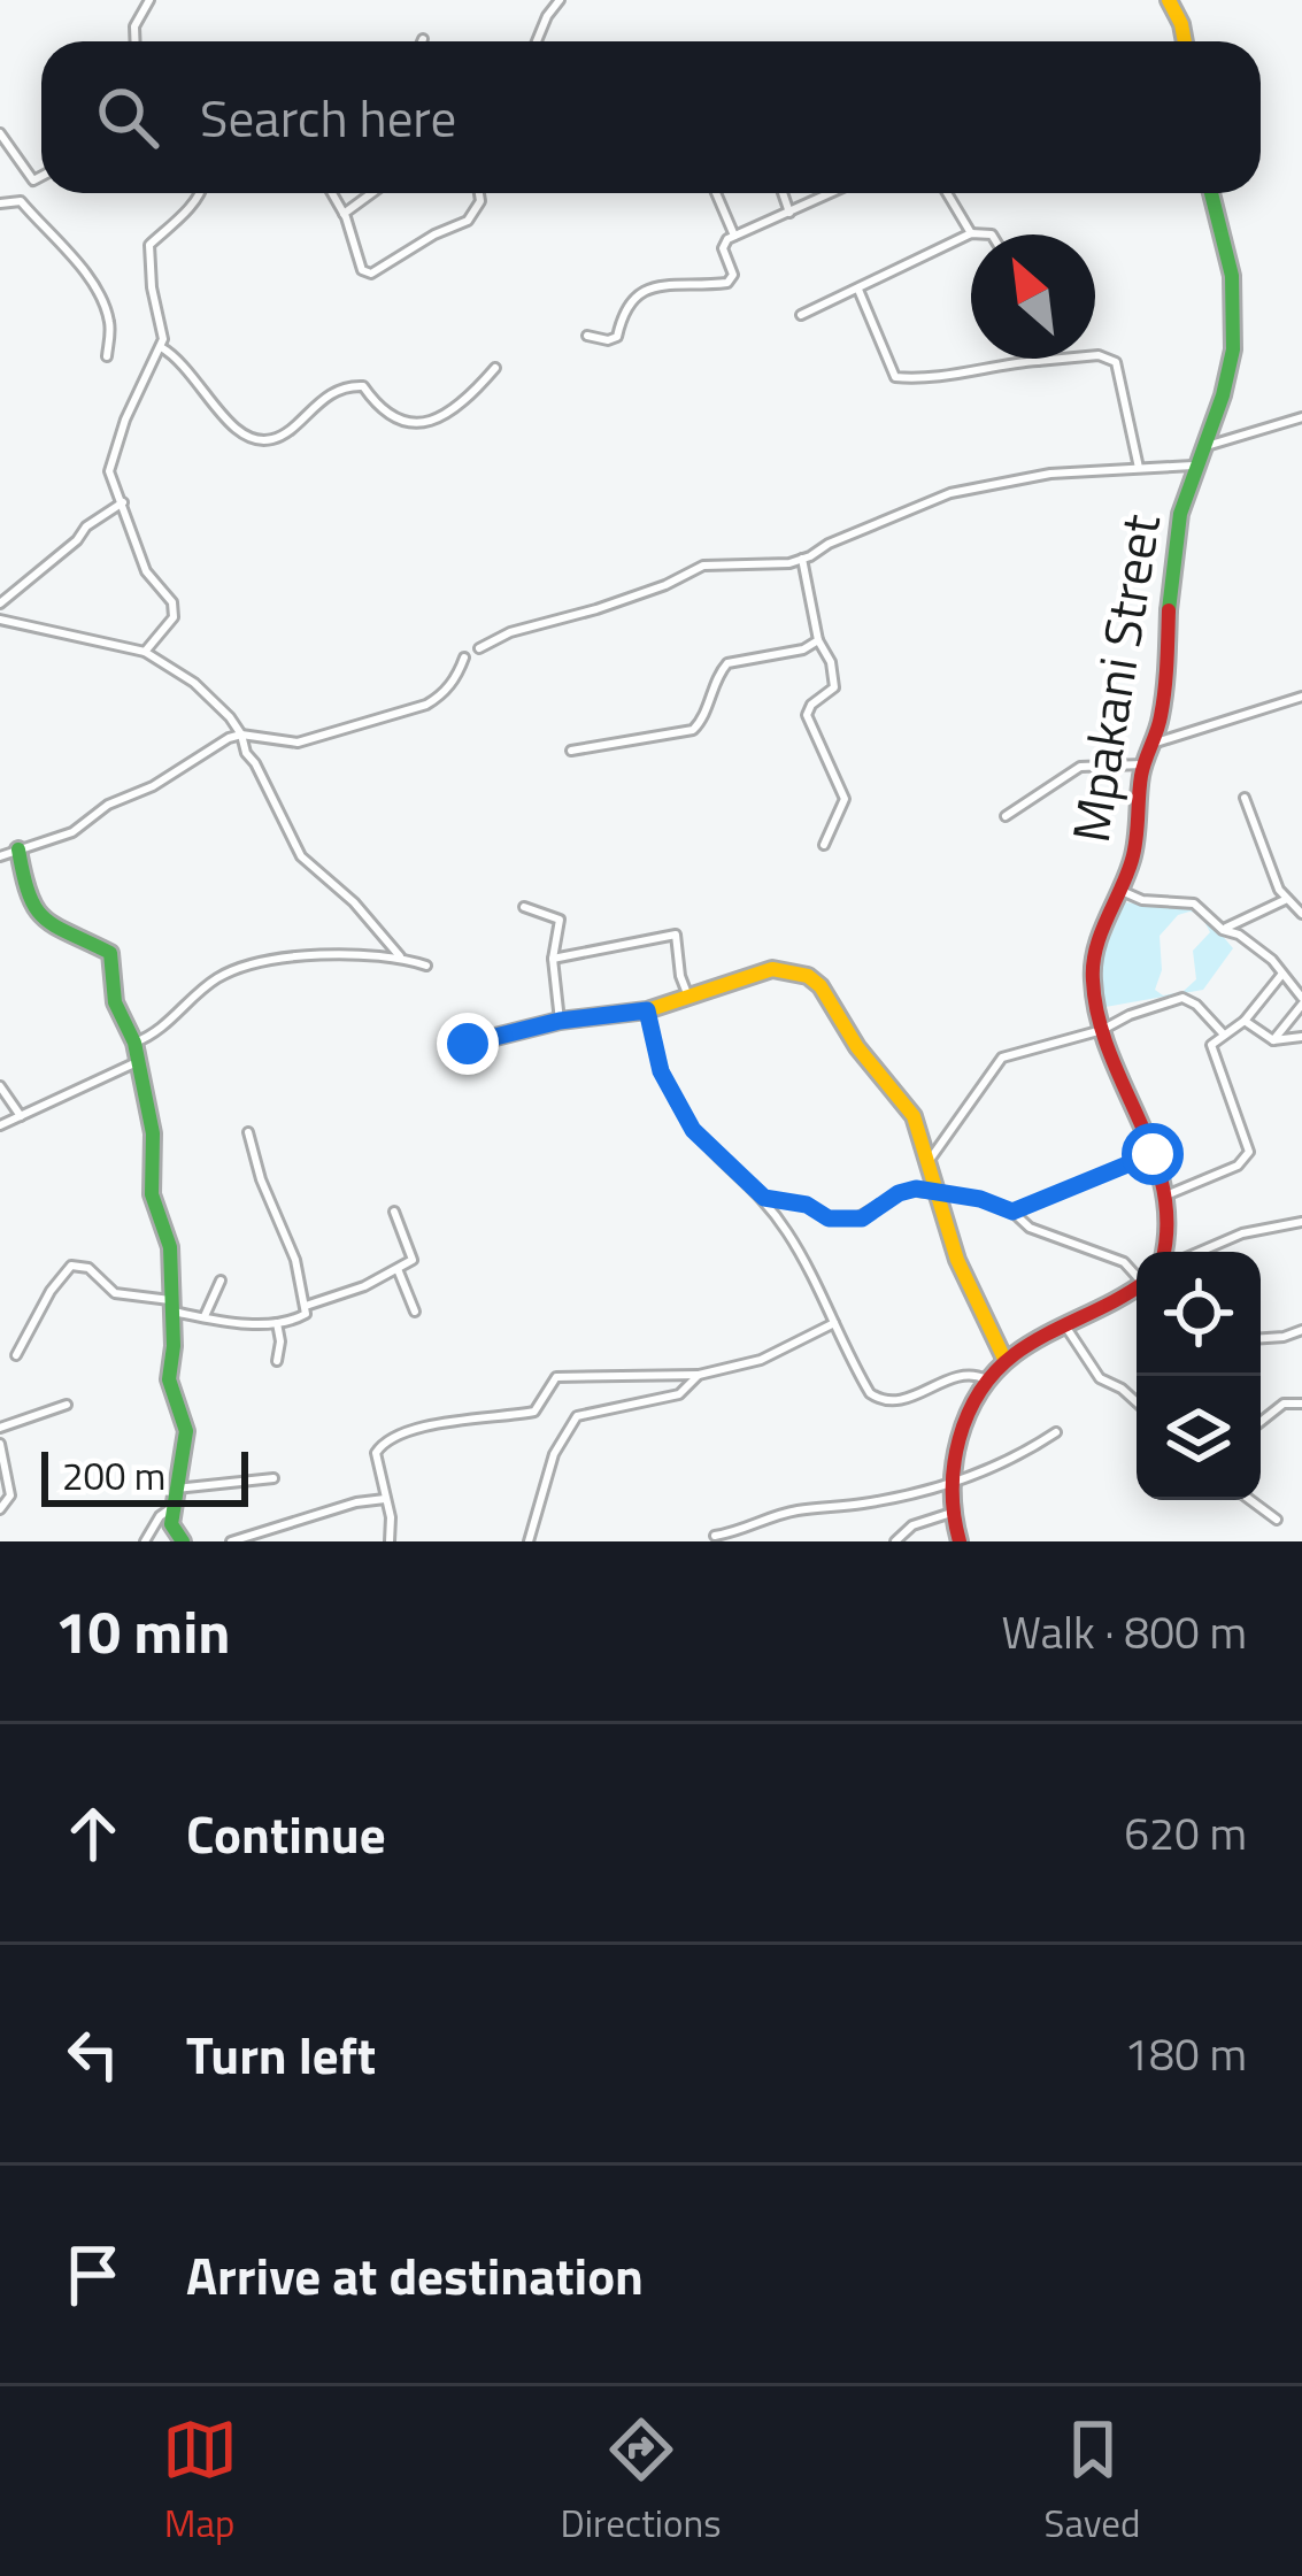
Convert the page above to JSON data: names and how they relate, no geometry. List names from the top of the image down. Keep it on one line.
{"streets":{"street":["Mpakani Street"]},"scale_bar":"200 m","north":"top left","page":{"search":"Search here","scale":"200 m","heading":["10 min","Walk · 800 m"],"list":[["Continue","620 m"],["Turn left","180 m"],"Arrive at destination"],"nav":["Map","Directions","Saved"]}}
